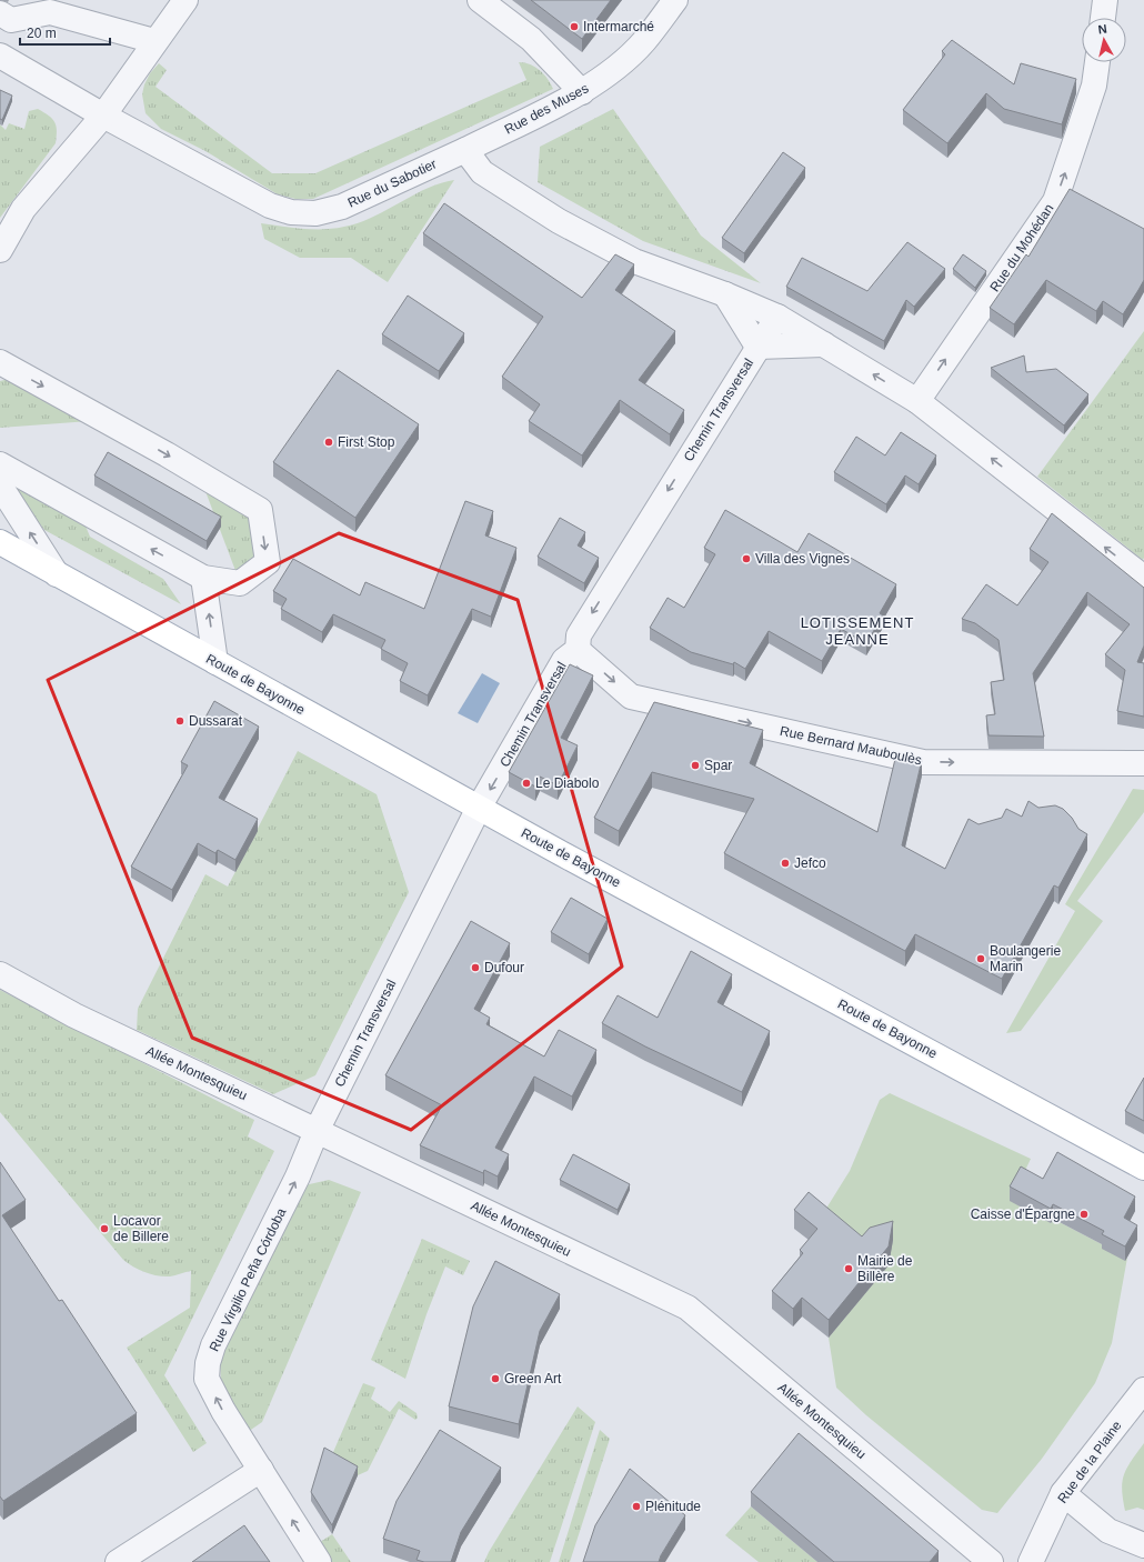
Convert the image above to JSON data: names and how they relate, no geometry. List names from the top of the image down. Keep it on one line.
{"streets":{"main road":["Route de Bayonne"],"street":["Rue des Muses","Rue du Sabotier","Rue du Mohédan","Chemin Transversal","Rue Bernard Mauboulès","Allée Montesquieu","Rue Virgilio Peña Córdoba","Rue de la Plaine"]},"crossings":[["Rue des Muses","Rue du Sabotier"],["Chemin Transversal","Route de Bayonne"],["Chemin Transversal","Rue Bernard Mauboulès"],["Chemin Transversal","Allée Montesquieu"],["Chemin Transversal","Rue Virgilio Peña Córdoba"],["Allée Montesquieu","Rue Virgilio Peña Córdoba"]],"one_way":["Rue du Mohédan","Chemin Transversal","Rue Bernard Mauboulès","Rue Virgilio Peña Córdoba"],"districts":["LOTISSEMENT JEANNE"],"places":["Intermarché","First Stop","Villa des Vignes","Dussarat","Spar","Le Diabolo","Jefco","Boulangerie Marin","Dufour","Caisse d'Épargne","Locavor de Billere","Mairie de Billère","Green Art","Plénitude"],"scale_bar":"20 m","north":"top"}
